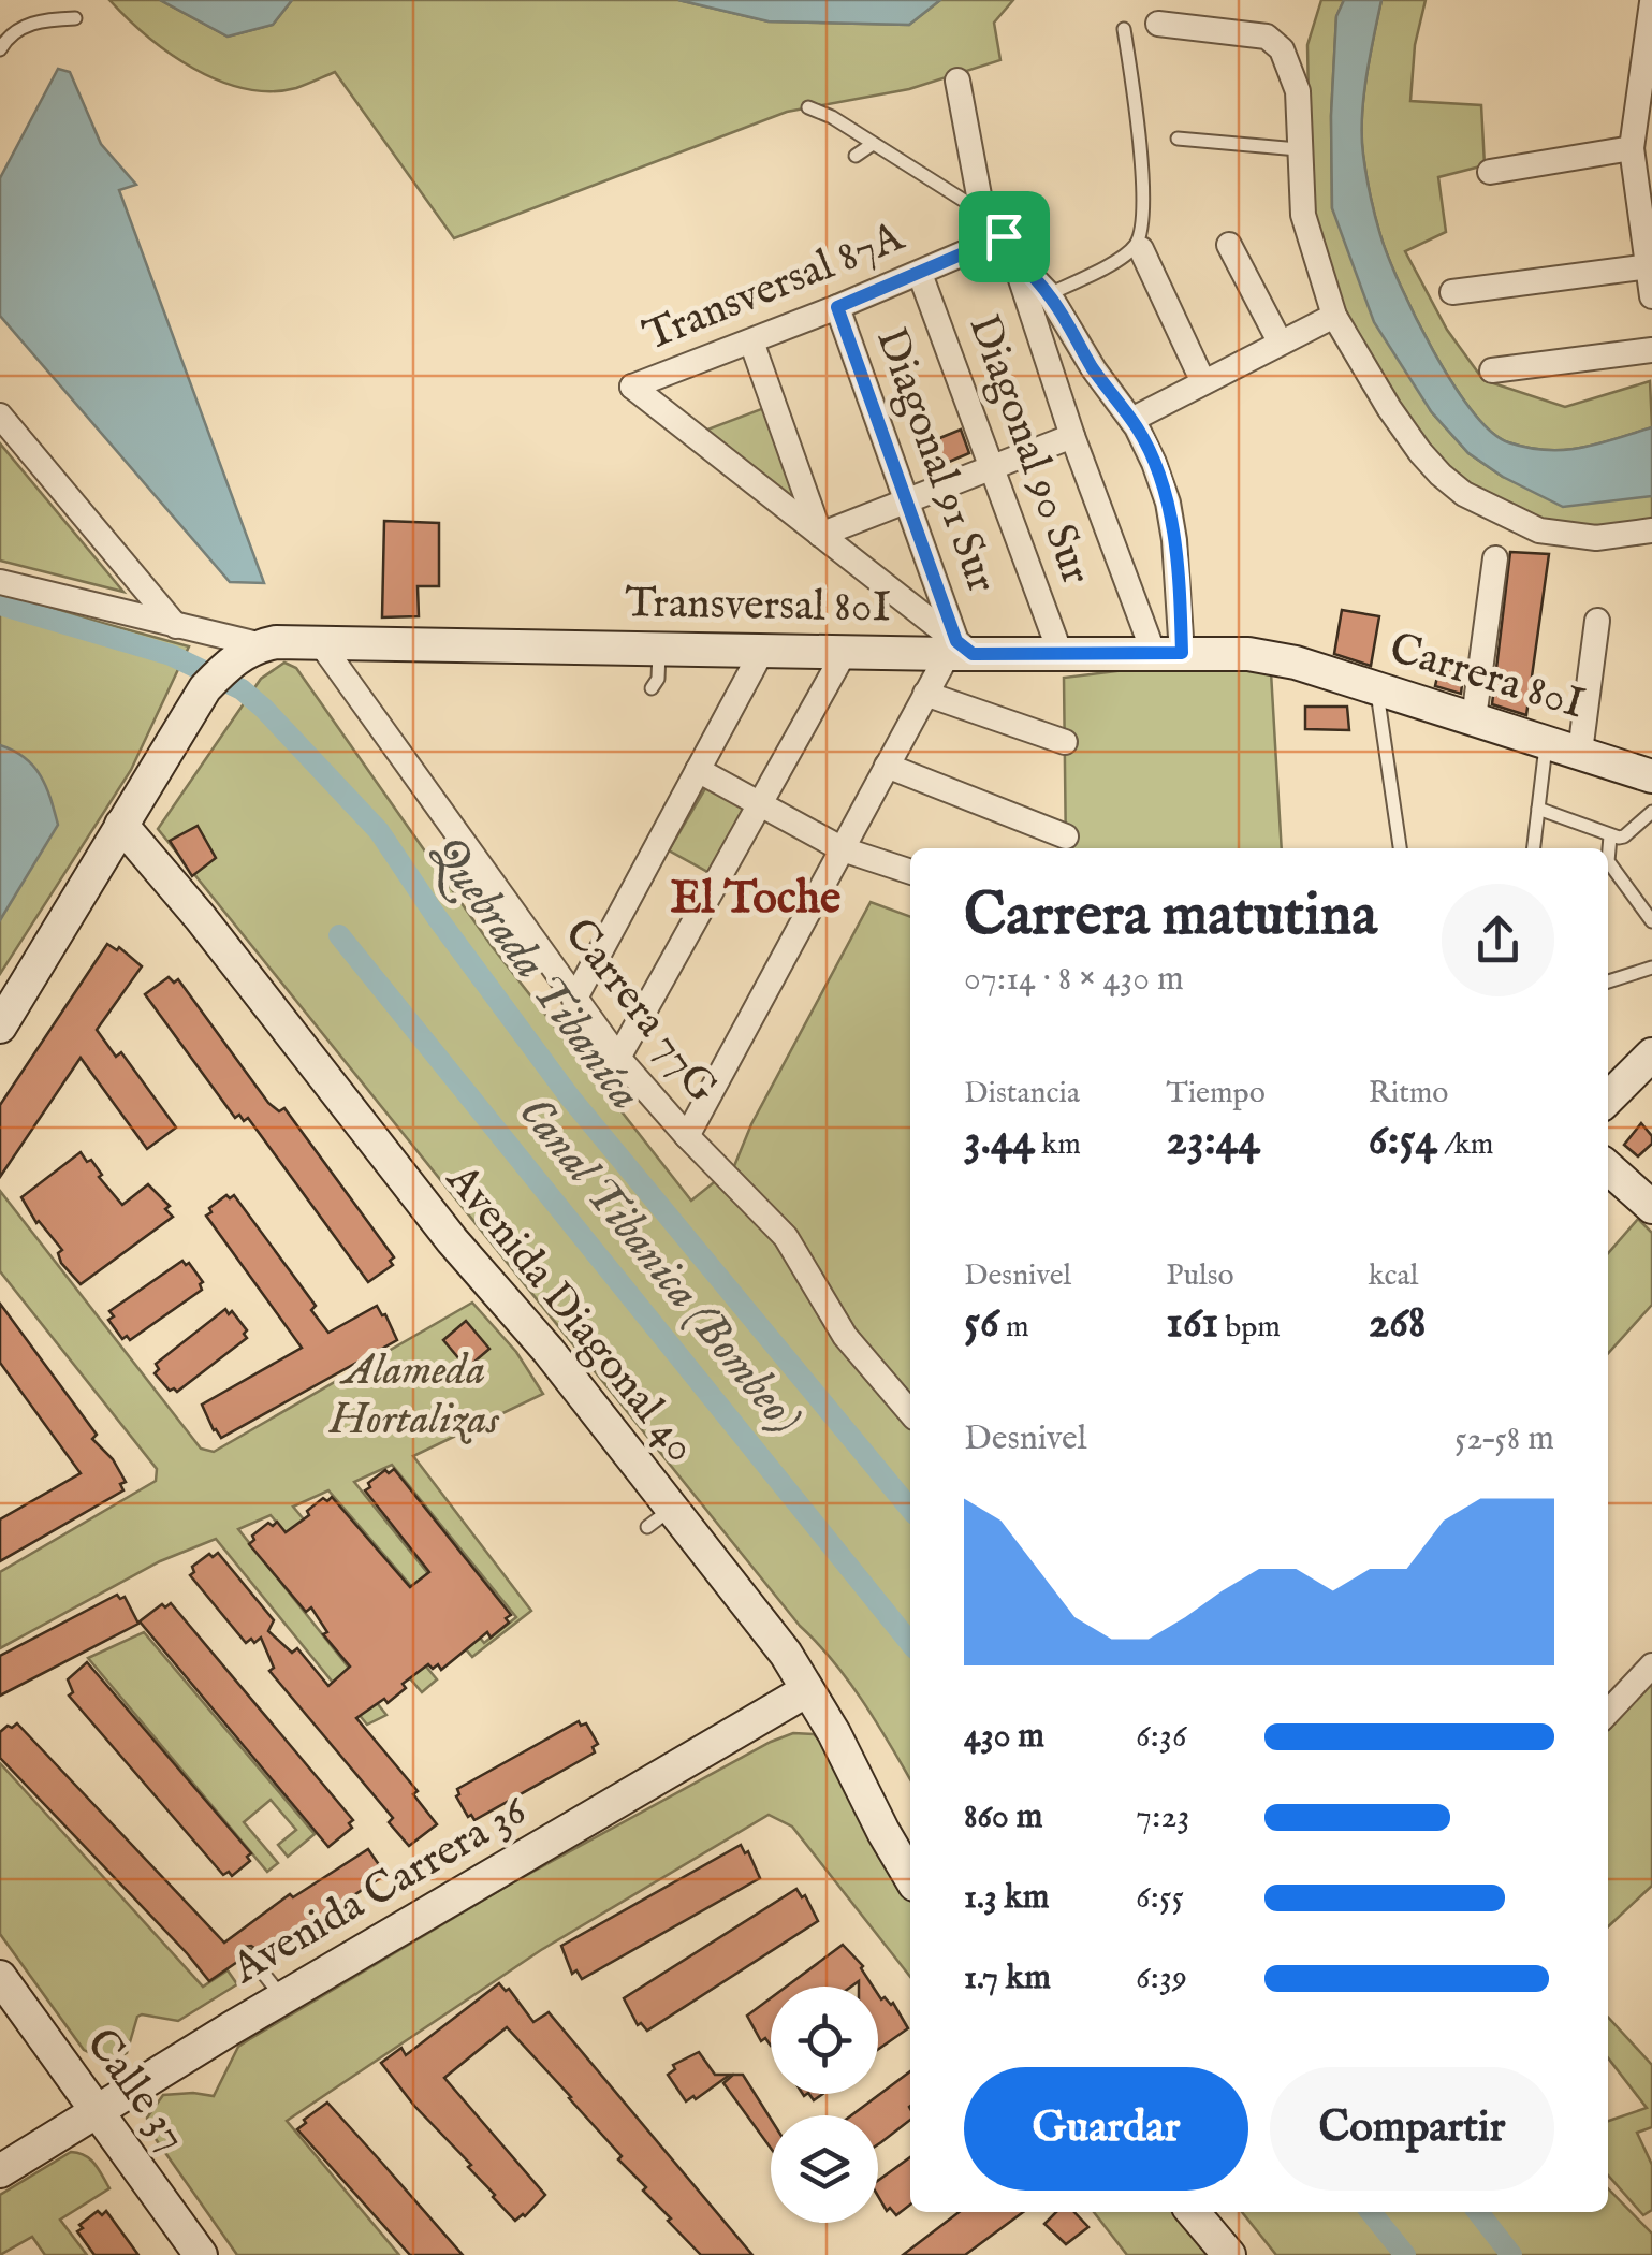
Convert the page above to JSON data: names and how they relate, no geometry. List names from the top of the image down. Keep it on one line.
{"streets":{"main road":["Transversal 80I","Carrera 80I","Avenida Diagonal 40","Avenida Carrera 36","Calle 37"],"street":["Transversal 87A","Diagonal 90 Sur","Diagonal 91 Sur","Carrera 77G"]},"crossings":[["Transversal 87A","Diagonal 90 Sur"],["Transversal 87A","Diagonal 91 Sur"],["Diagonal 90 Sur","Transversal 80I"],["Diagonal 91 Sur","Transversal 80I"],["Transversal 80I","Carrera 80I"],["Transversal 80I","Carrera 77G"],["Transversal 80I","Avenida Diagonal 40"],["Avenida Diagonal 40","Avenida Carrera 36"],["Avenida Carrera 36","Calle 37"]],"districts":["El Toche"],"water":["Quebrada Tibaníca","Canal Tibanica (Bombeo)"],"parks":["Alameda Hortalizas"],"page":{"heading":["Carrera matutina","07:14 · 8 × 430 m"],"stats":[["Distancia","3.44 km"],["Tiempo","23:44"],["Ritmo","6:54 /km"],["Desnivel","56 m"],["Pulso","161 bpm"],["kcal","268"]],"chart":["Desnivel","52–58 m"],"list":[{"name":"430 m","note":"6:36"},{"name":"860 m","note":"7:23"},{"name":"1.3 km","note":"6:55"},{"name":"1.7 km","note":"6:39"}],"buttons":["Guardar","Compartir"]}}
